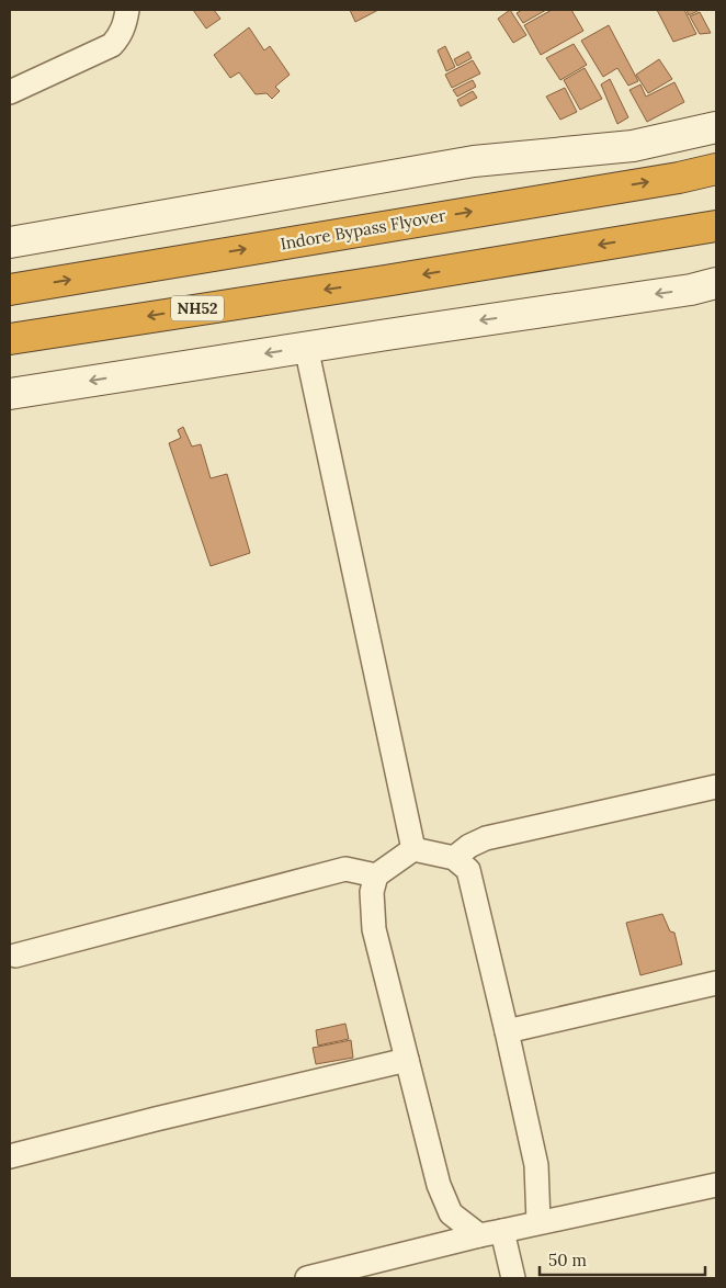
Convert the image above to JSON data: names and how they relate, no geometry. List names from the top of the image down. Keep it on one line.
{"streets":{"highway":["Indore Bypass Flyover","NH52"]},"scale_bar":"50 m"}
